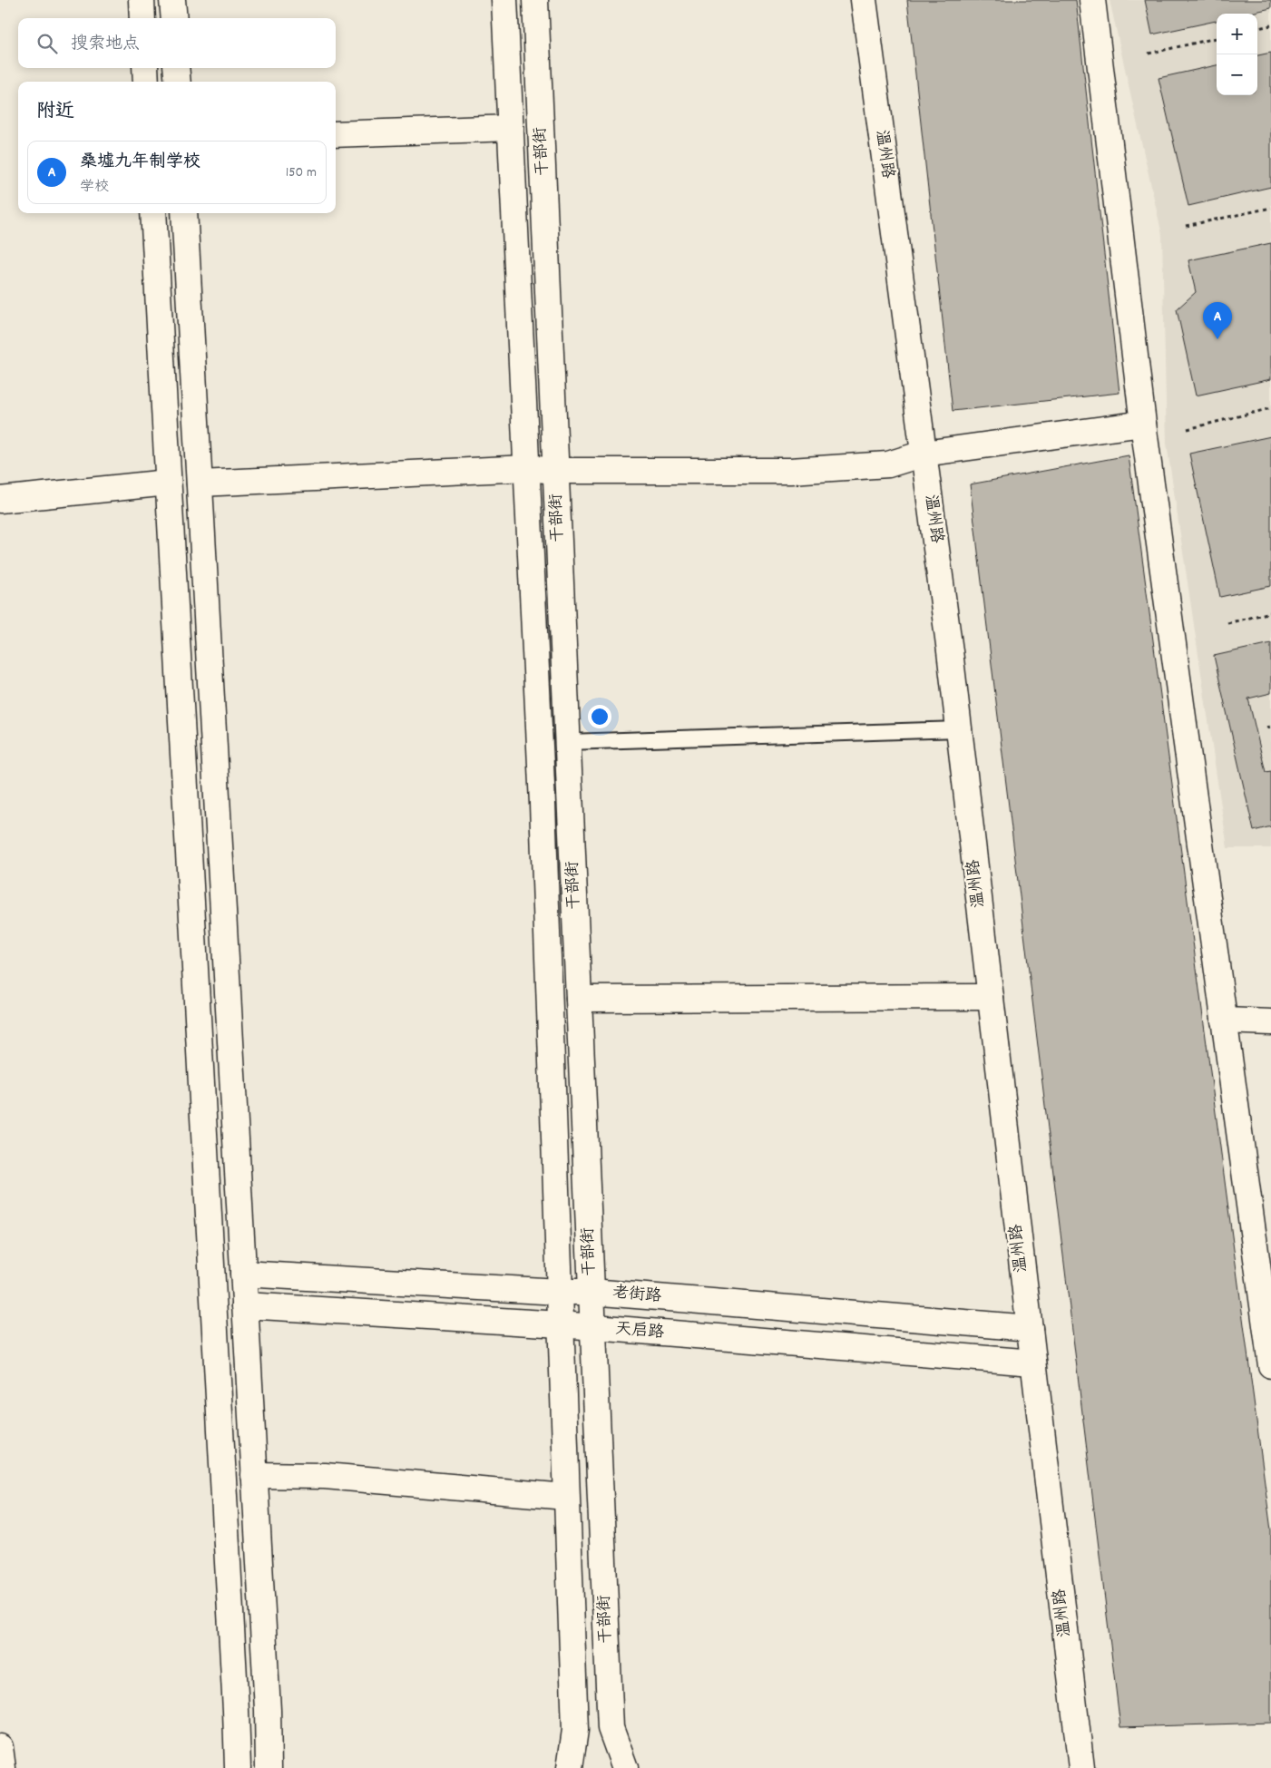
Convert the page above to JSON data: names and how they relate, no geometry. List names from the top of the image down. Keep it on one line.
{"streets":{"street":["干部街","温州路","老街路","天启路"]},"crossings":[["干部街","老街路"],["干部街","天启路"],["温州路","老街路"],["温州路","天启路"]],"page":{"map_buttons":["+","−"],"search":"搜索地点","heading":"附近","list":[{"mark":"A","name":"桑墟九年制学校","note":"学校","value":"150 m"}],"pins":"A"}}
